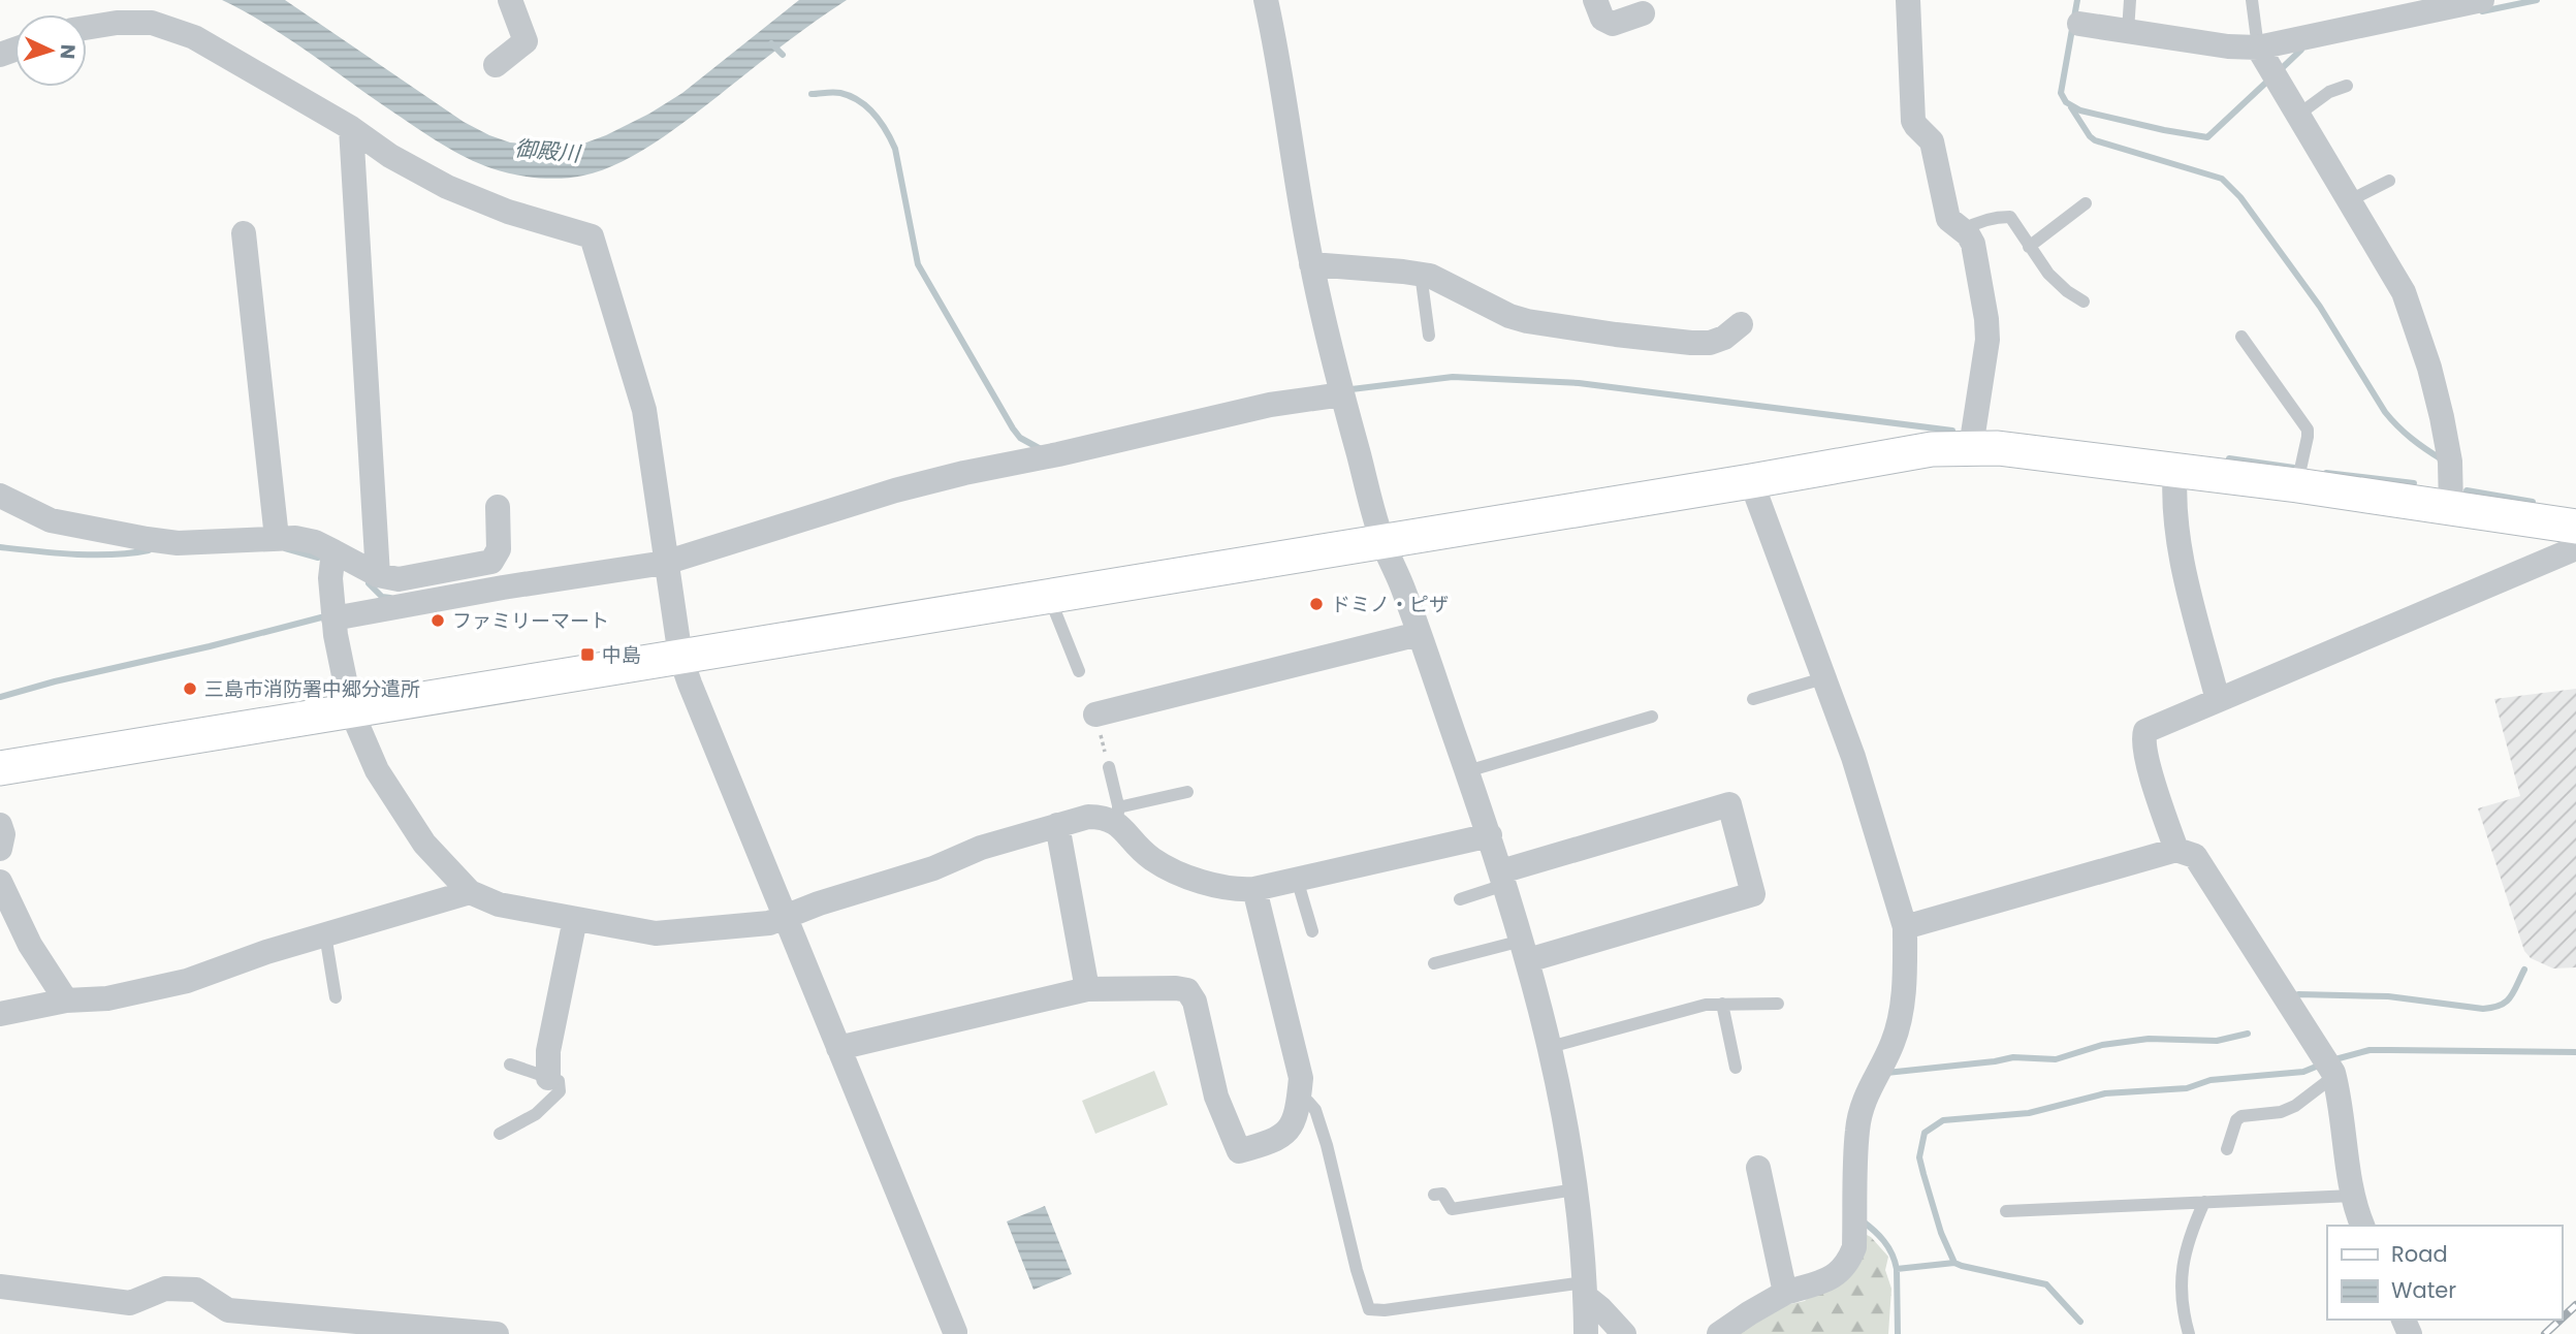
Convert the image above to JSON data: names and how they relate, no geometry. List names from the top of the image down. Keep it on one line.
{"water":["御殿川"],"places":{"other":["ドミノ・ピザ","ファミリーマート","三島市消防署中郷分遣所"],"transit":["中島"]},"legend":["Road","Water"],"north":"right"}
